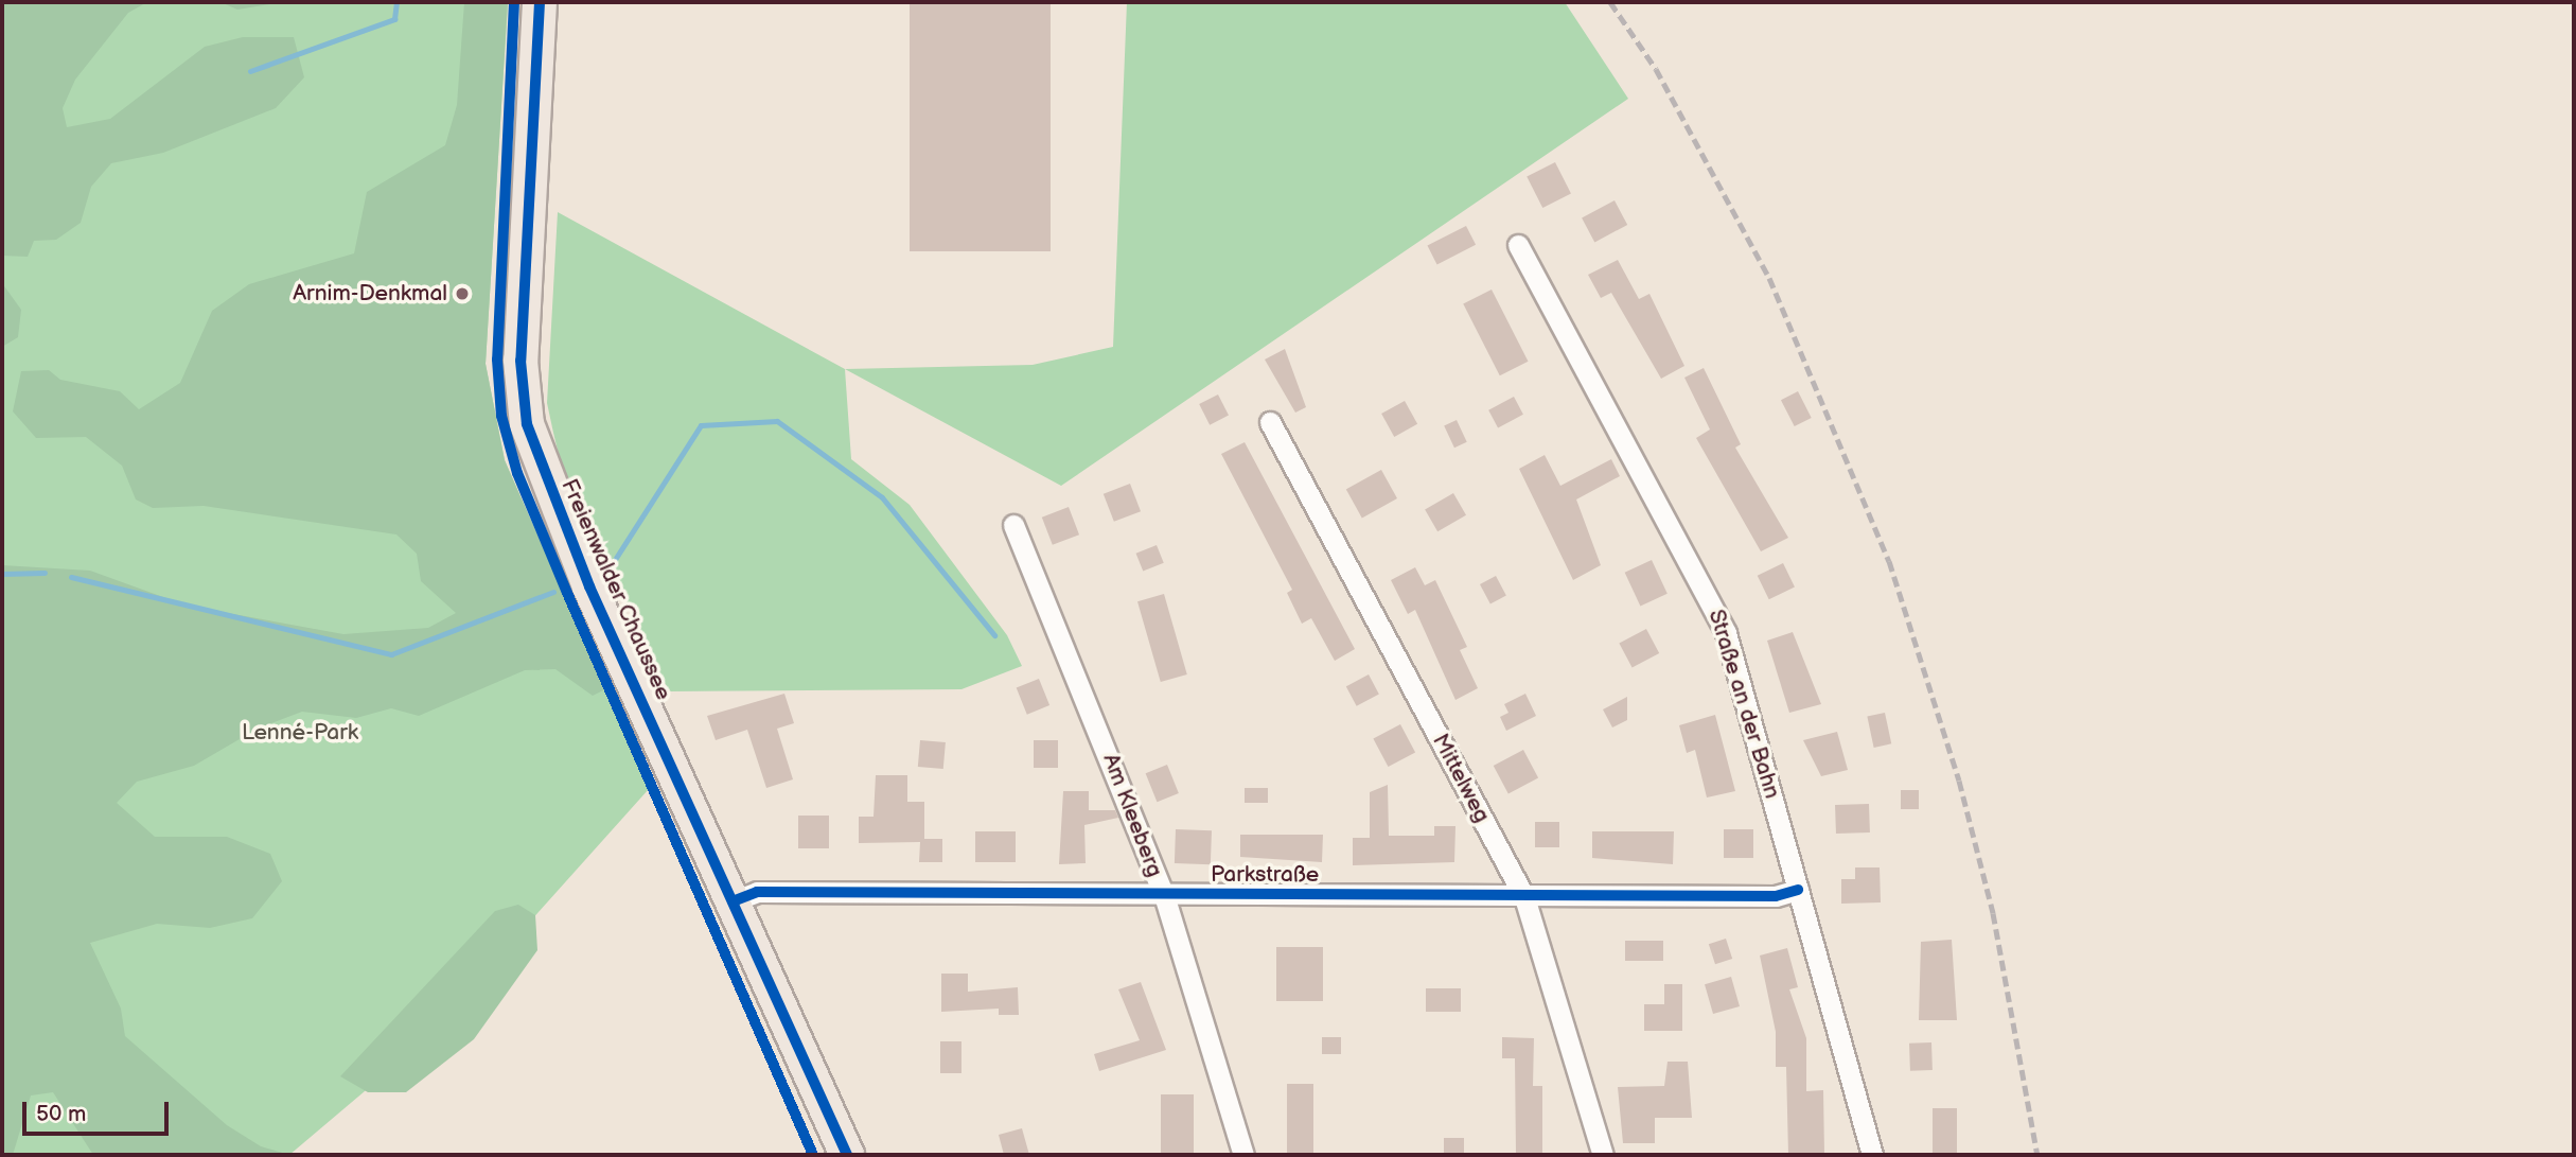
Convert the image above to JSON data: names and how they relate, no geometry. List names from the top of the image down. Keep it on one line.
{"streets":{"main road":["Freienwalder Chaussee"],"street":["Straße an der Bahn","Mittelweg","Am Kleeberg","Parkstraße"]},"crossings":[["Freienwalder Chaussee","Parkstraße"],["Straße an der Bahn","Parkstraße"],["Mittelweg","Parkstraße"],["Am Kleeberg","Parkstraße"]],"parks":["Lenné-Park"],"places":["Arnim-Denkmal"],"scale_bar":"50 m"}
